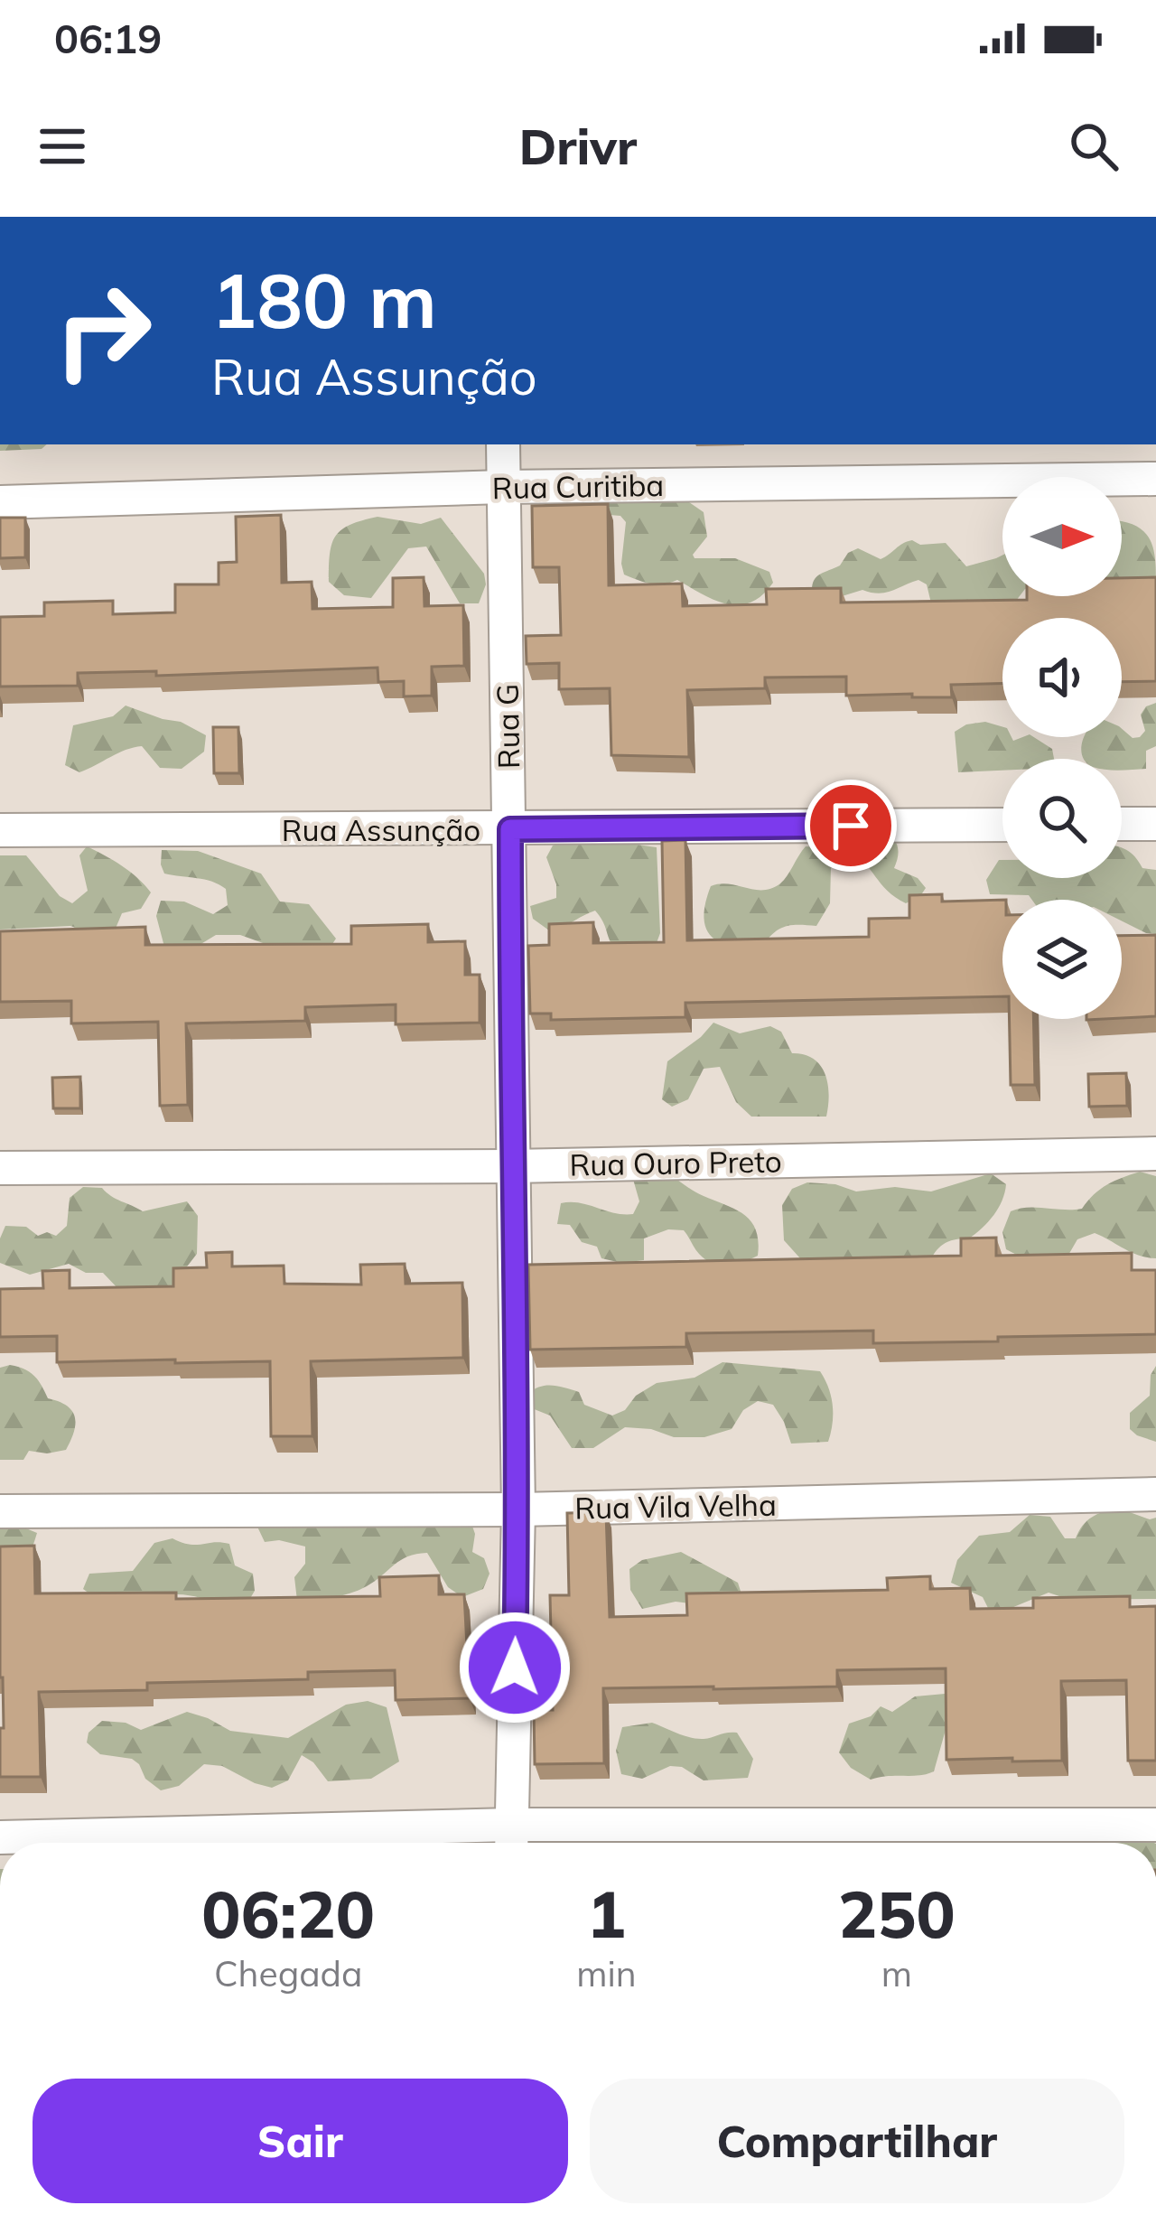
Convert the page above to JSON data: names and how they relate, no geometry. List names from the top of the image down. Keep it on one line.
{"streets":{"street":["Rua Curitiba","Rua G","Rua Assunção","Rua Ouro Preto","Rua Vila Velha"]},"crossings":[["Rua Curitiba","Rua G"],["Rua G","Rua Assunção"],["Rua G","Rua Ouro Preto"],["Rua G","Rua Vila Velha"]],"north":"right","page":{"status":"06:19","header":"Drivr","turn":["180 m","Rua Assunção"],"eta":["06:20","Chegada","1","min","250","m"],"buttons":["Sair","Compartilhar"]}}
